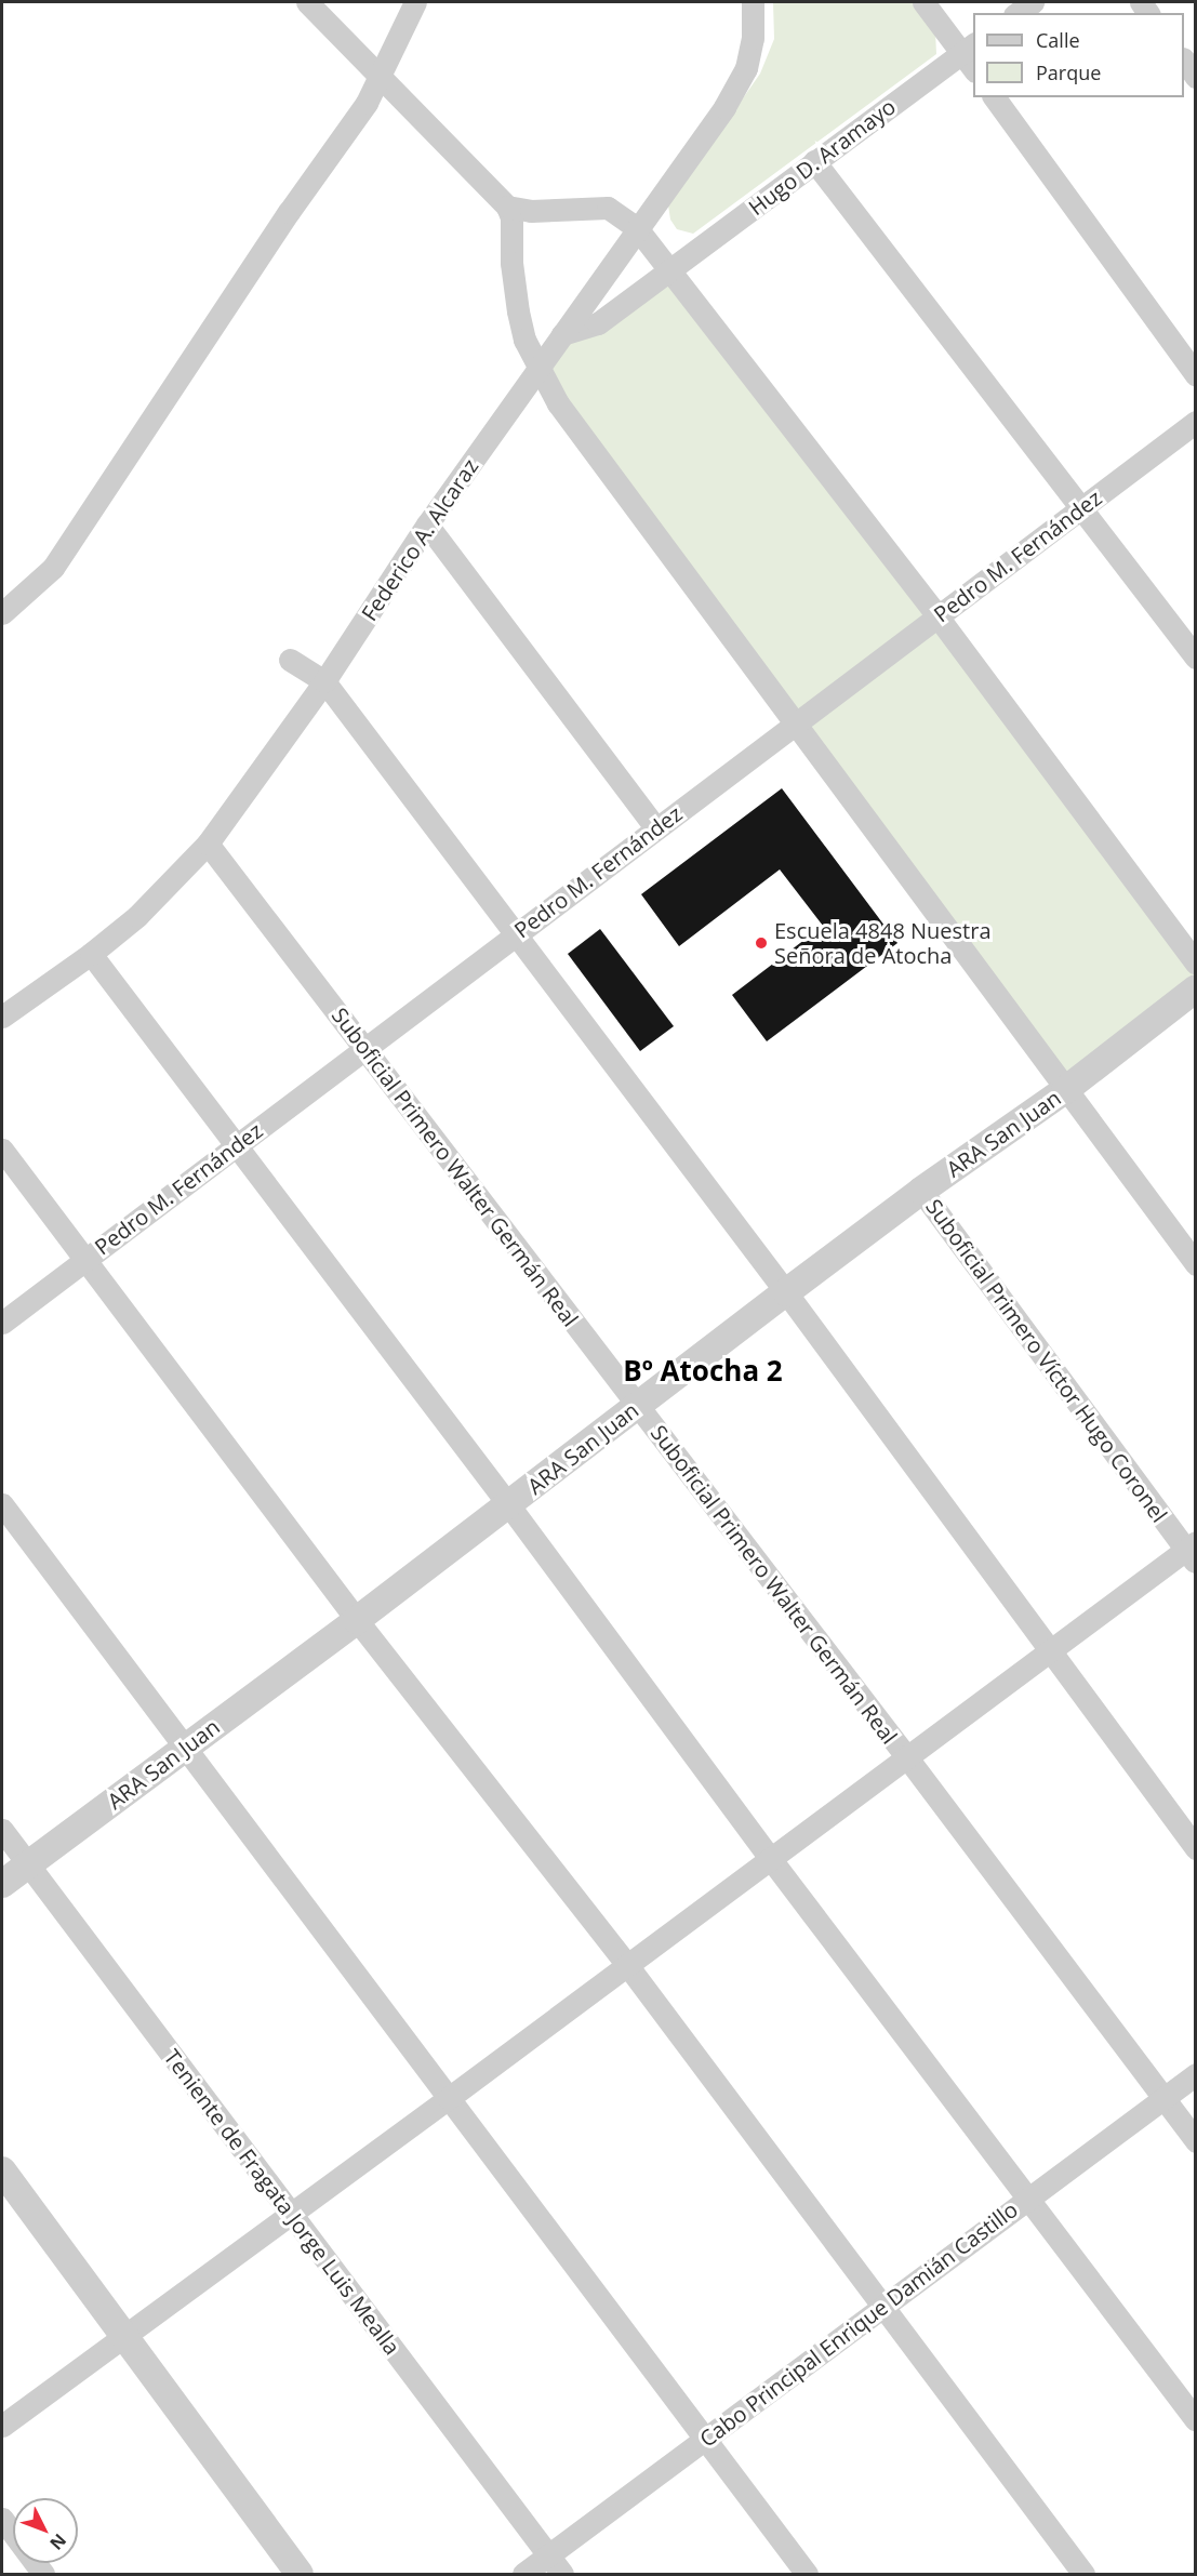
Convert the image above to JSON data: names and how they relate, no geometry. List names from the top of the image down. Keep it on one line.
{"streets":{"street":["Hugo D. Aramayo","Federico A. Alcaraz","Pedro M. Fernández","ARA San Juan","Suboficial Primero Walter Germán Real","Suboficial Primero Víctor Hugo Coronel","Teniente de Fragata Jorge Luis Mealla","Cabo Principal Enrique Damián Castillo"]},"crossings":[["Hugo D. Aramayo","Federico A. Alcaraz"],["Federico A. Alcaraz","Suboficial Primero Walter Germán Real"],["Pedro M. Fernández","Suboficial Primero Walter Germán Real"],["ARA San Juan","Suboficial Primero Walter Germán Real"],["ARA San Juan","Suboficial Primero Víctor Hugo Coronel"],["ARA San Juan","Teniente de Fragata Jorge Luis Mealla"],["Suboficial Primero Walter Germán Real","Cabo Principal Enrique Damián Castillo"],["Teniente de Fragata Jorge Luis Mealla","Cabo Principal Enrique Damián Castillo"]],"districts":["Bº Atocha 2"],"places":["Escuela 4848 Nuestra Señora de Atocha"],"legend":["Calle","Parque"],"north":"bottom right"}
